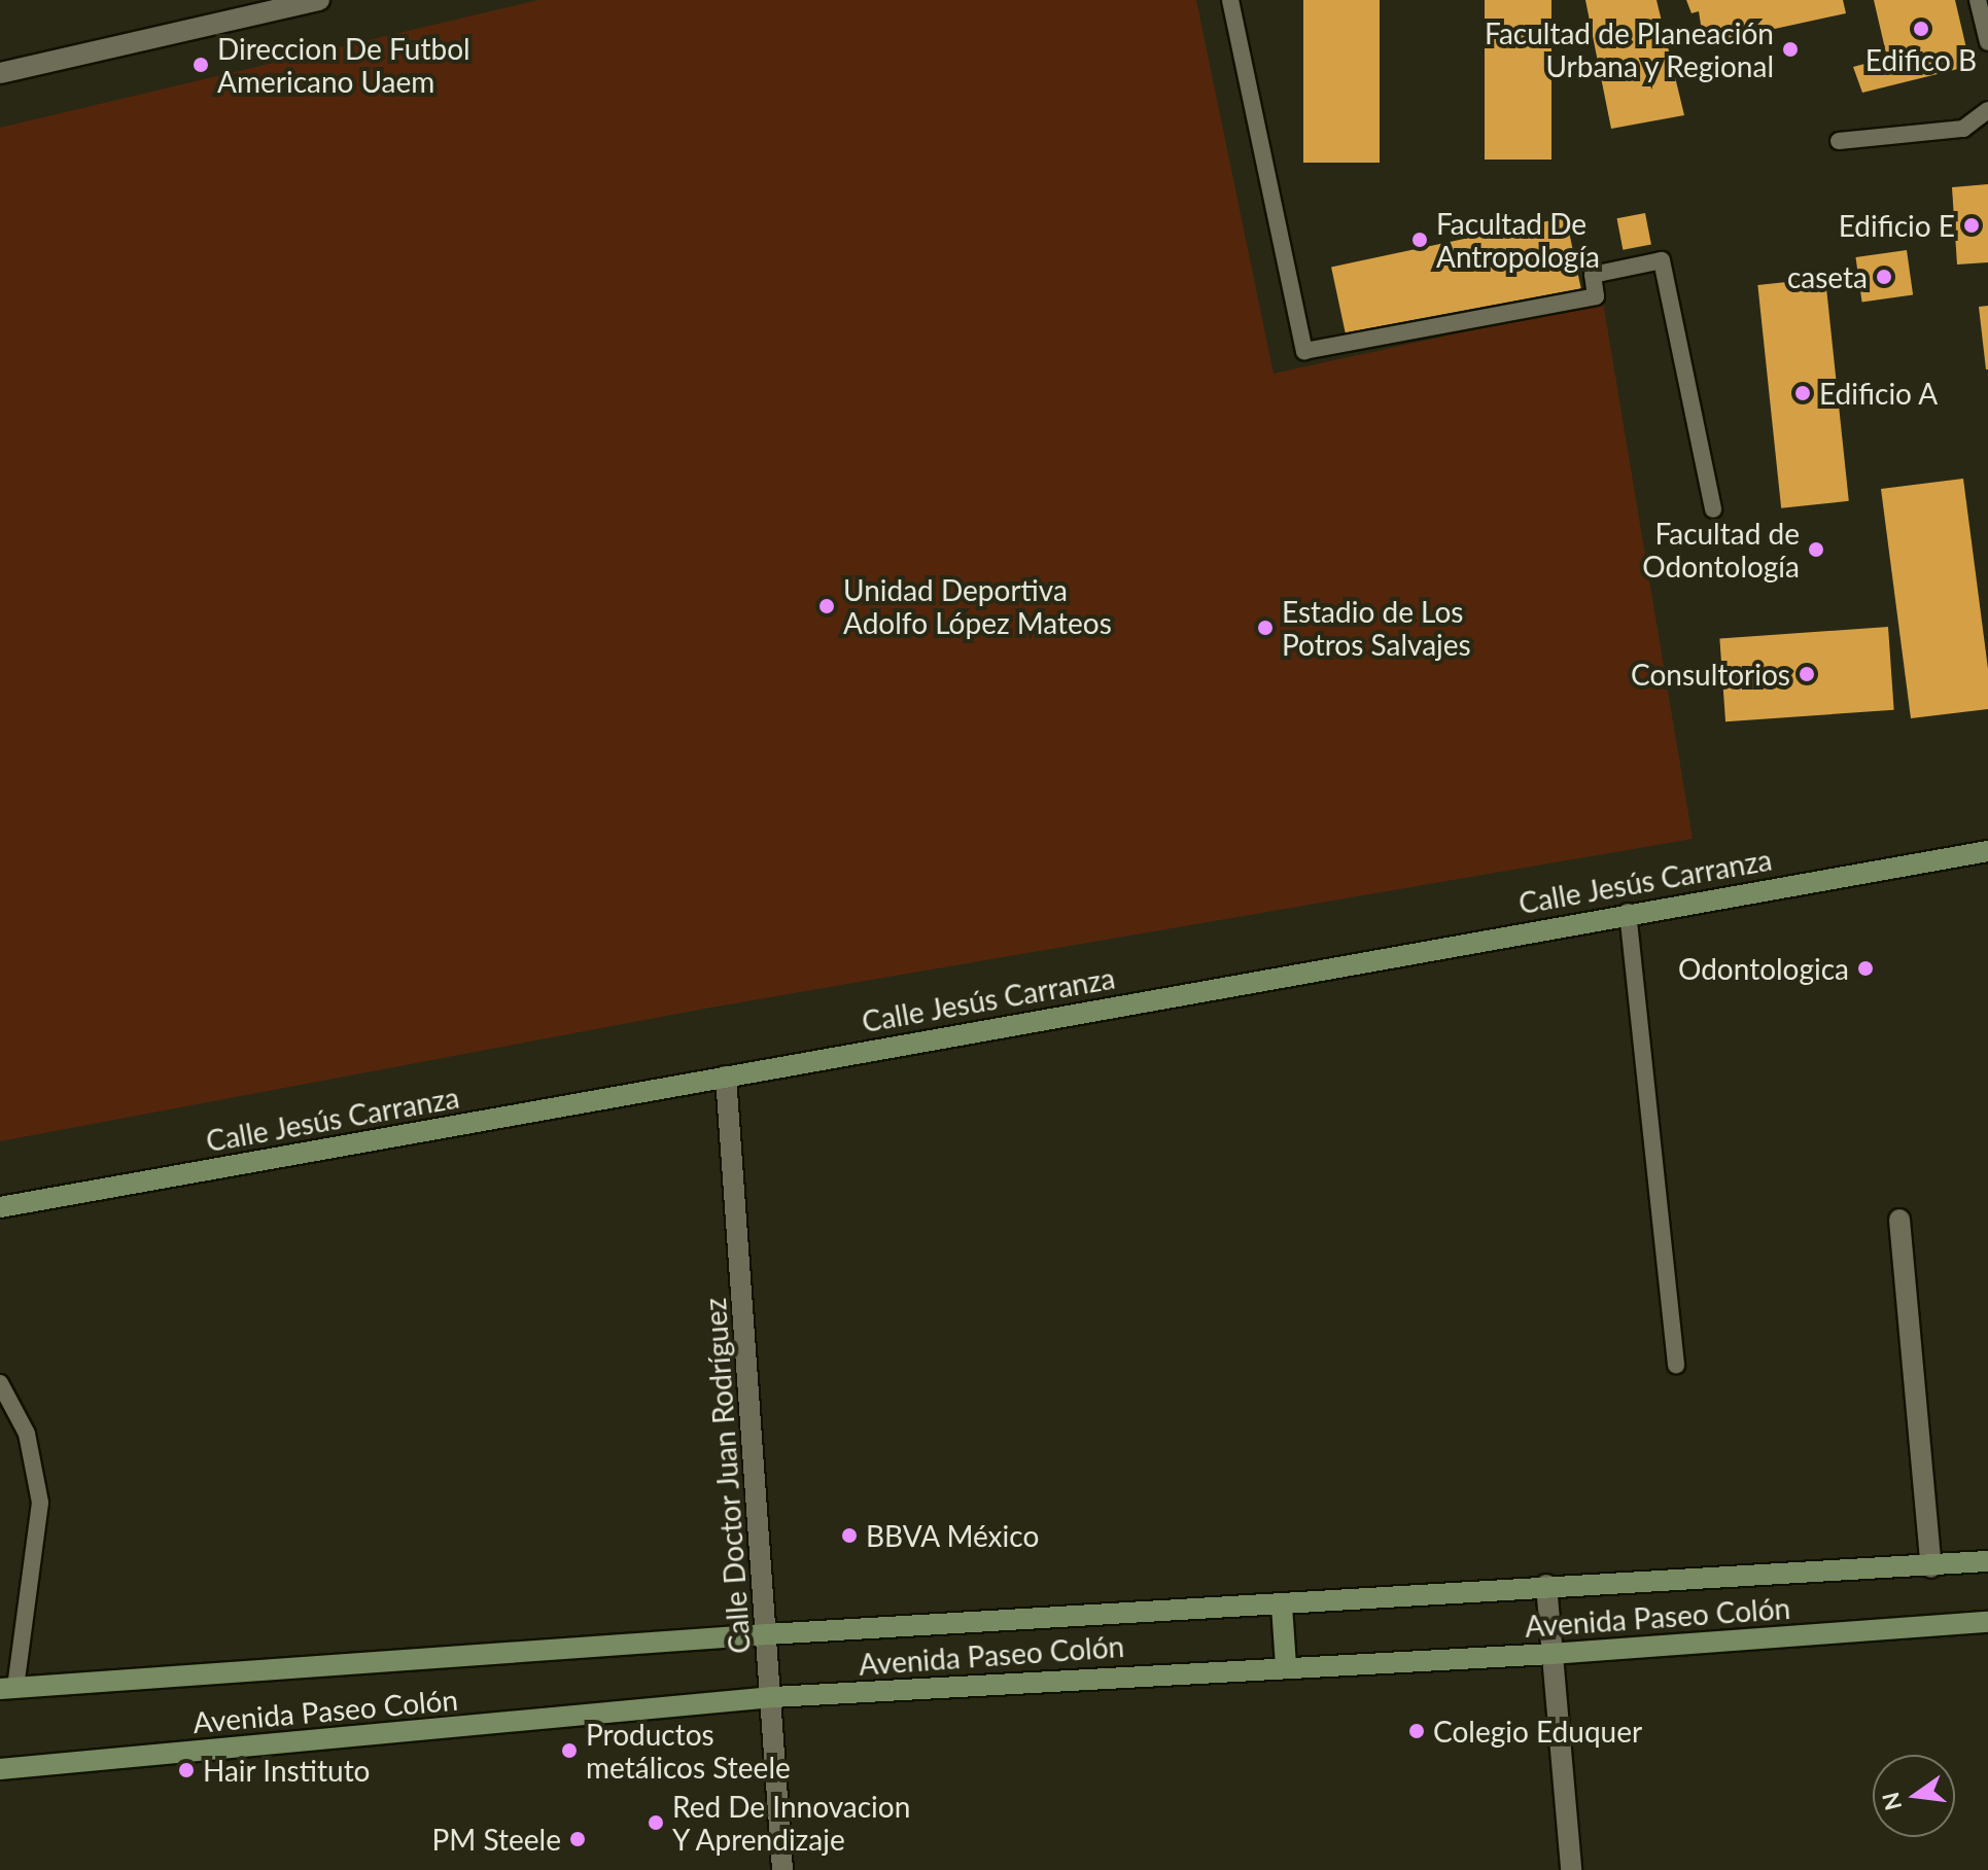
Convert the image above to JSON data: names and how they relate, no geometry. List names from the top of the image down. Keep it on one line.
{"streets":{"main road":["Calle Jesús Carranza","Avenida Paseo Colón"],"street":["Calle Doctor Juan Rodríguez"]},"crossings":[["Calle Jesús Carranza","Calle Doctor Juan Rodríguez"],["Calle Doctor Juan Rodríguez","Avenida Paseo Colón"]],"places":["Edifico B","Facultad de Planeación Urbana y Regional","Direccion De Futbol Americano Uaem","Edificio E","Facultad De Antropología","caseta","Edificio A","Facultad de Odontología","Unidad Deportiva Adolfo López Mateos","Estadio de Los Potros Salvajes","Consultorios","Odontologica","BBVA México","Colegio Eduquer","Productos metálicos Steele","Hair Instituto","Red De Innovacion Y Aprendizaje","PM Steele"],"north":"left"}
